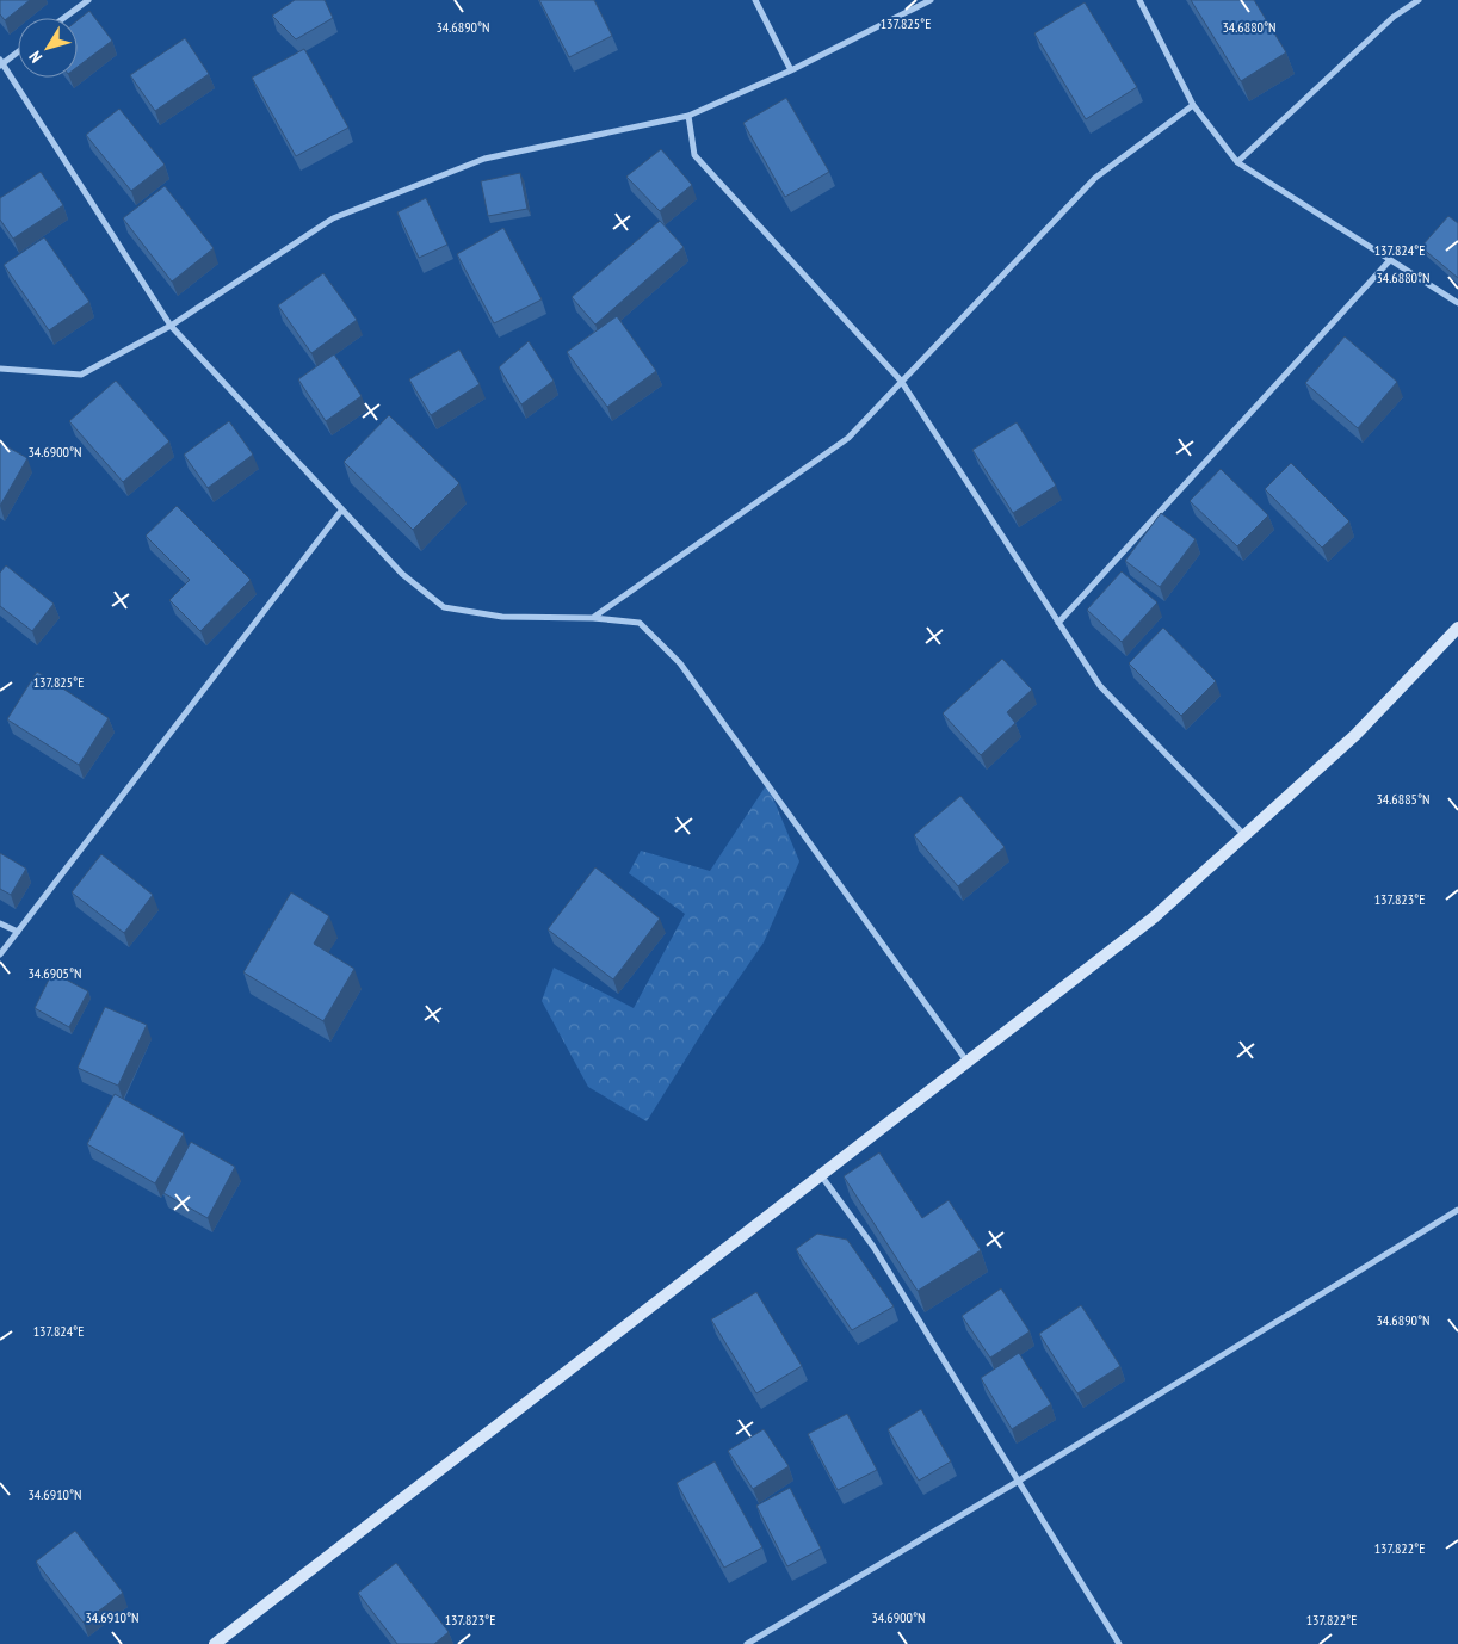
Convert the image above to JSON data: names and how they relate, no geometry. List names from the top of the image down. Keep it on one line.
{"north":"bottom left","coordinates":["137.825°E","34.6890°N","34.6880°N","137.824°E","34.6900°N","34.6885°N","137.823°E","34.6905°N","34.6910°N","137.822°E"]}
